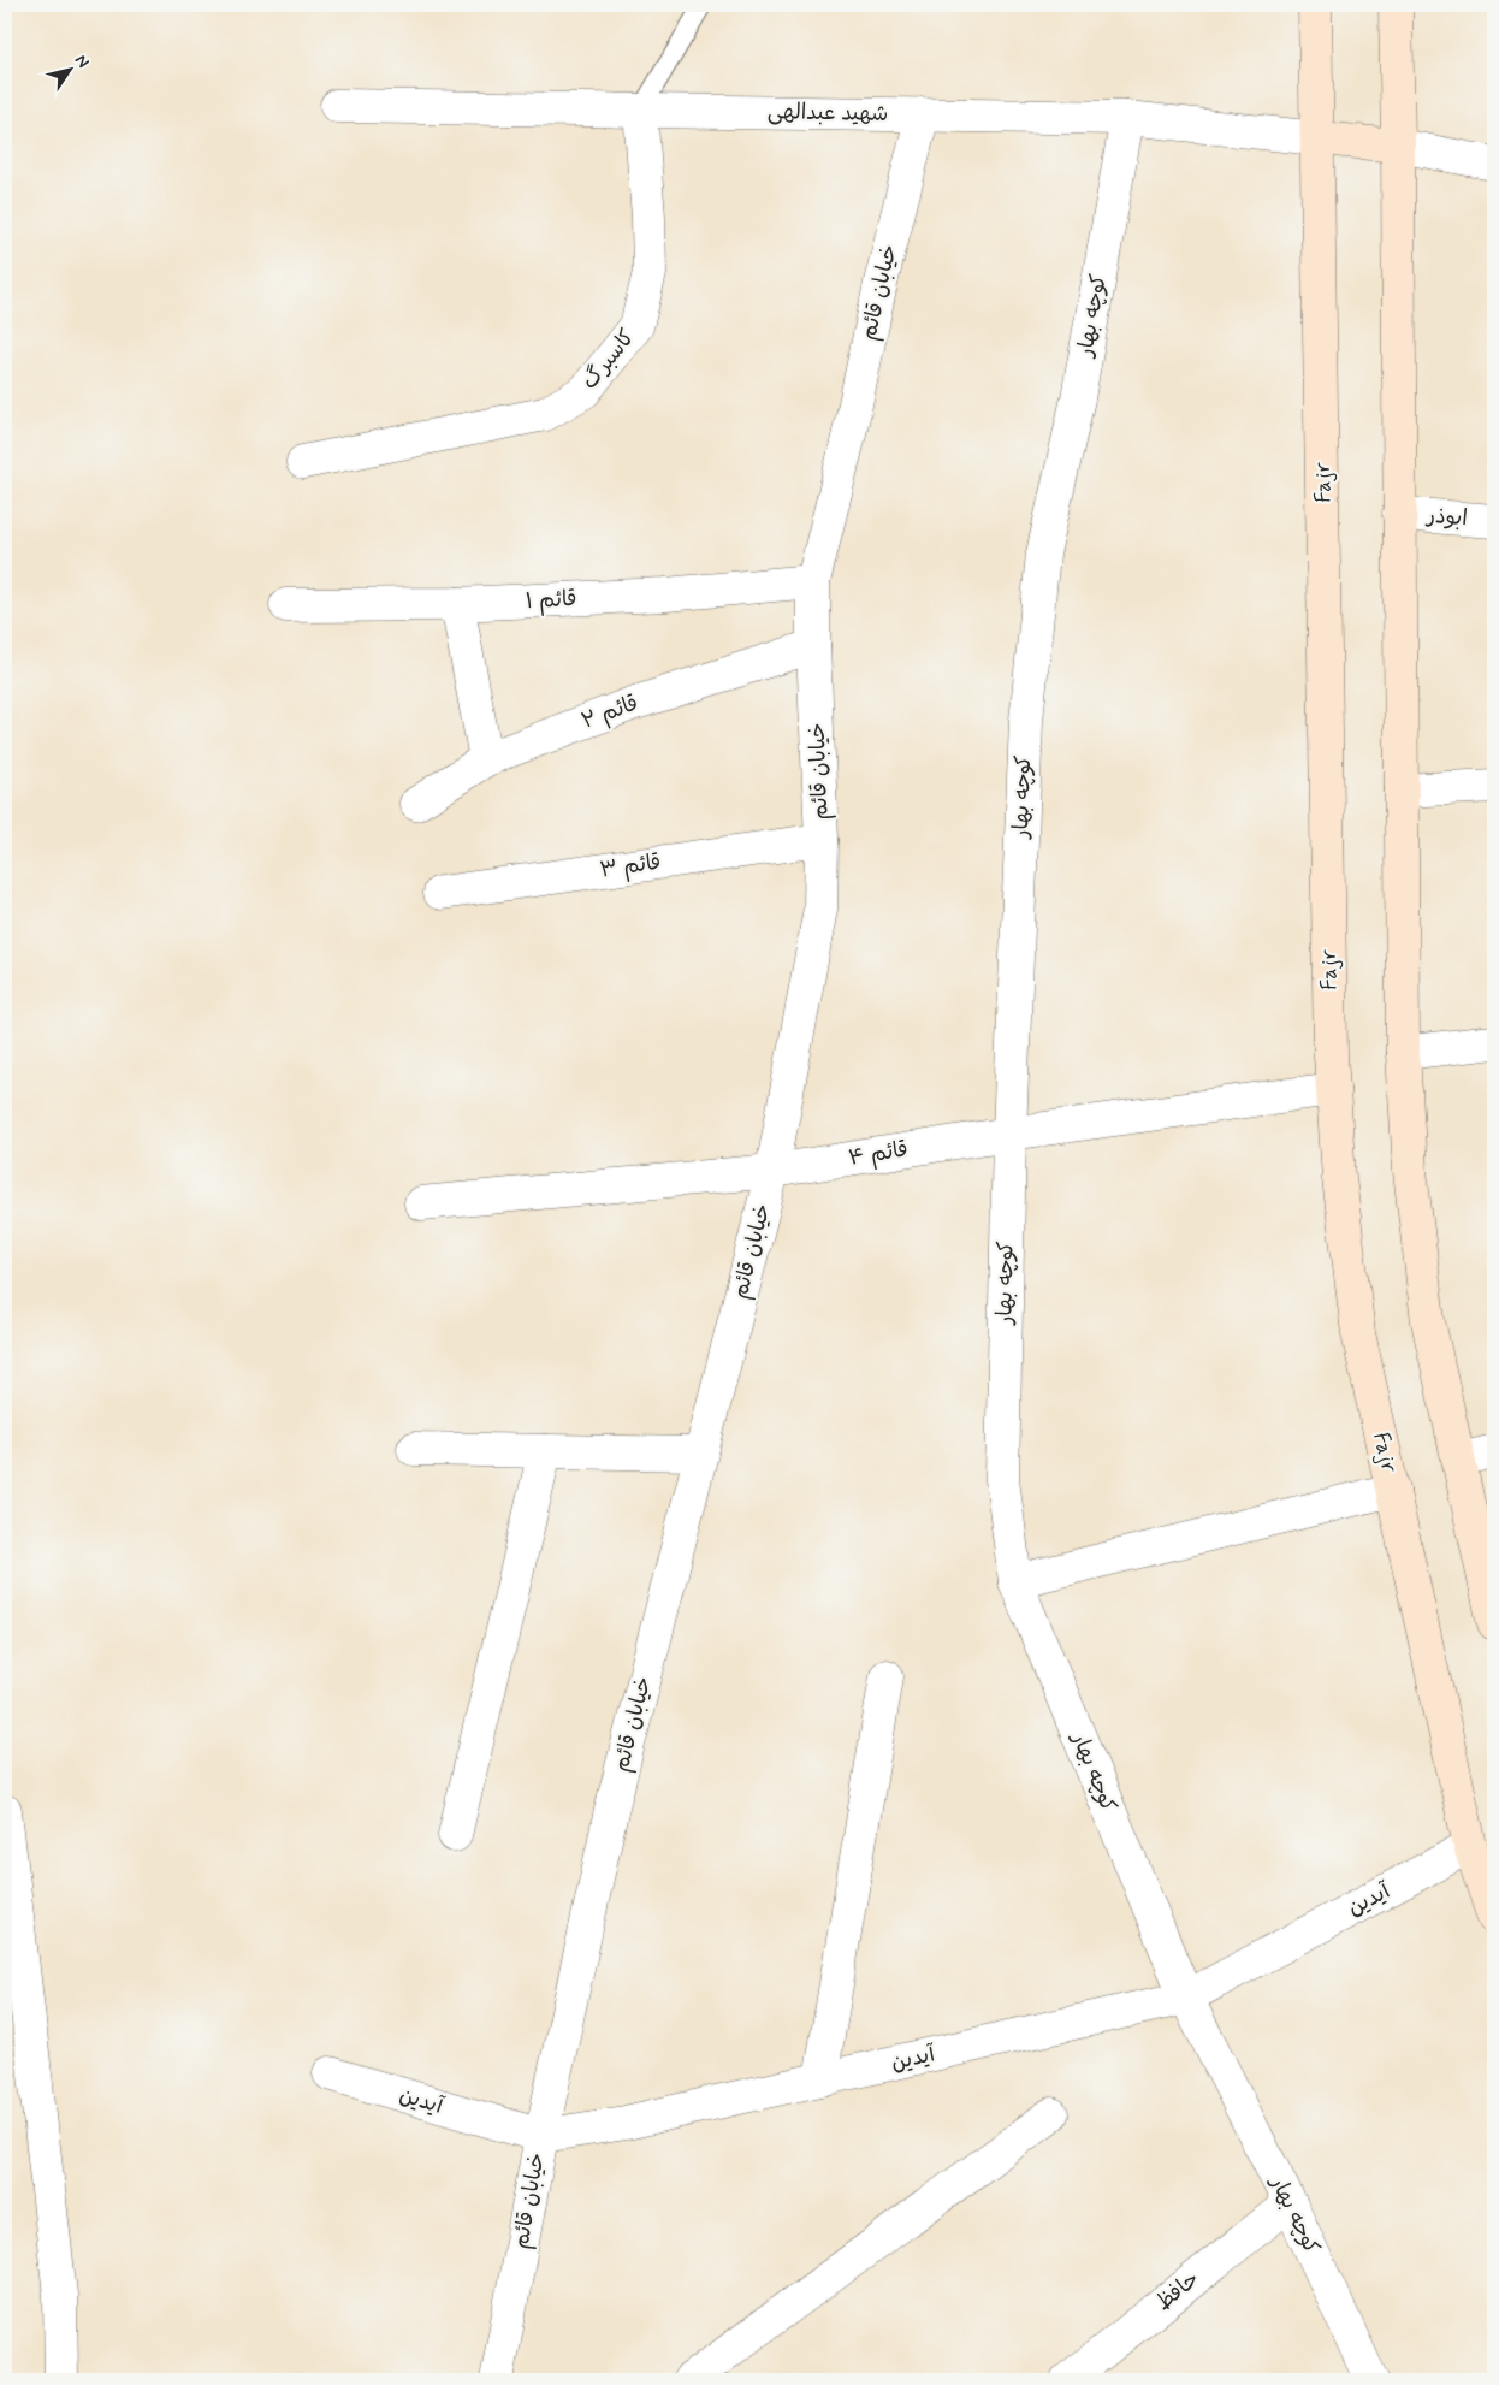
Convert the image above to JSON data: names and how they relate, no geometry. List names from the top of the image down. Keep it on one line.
{"streets":{"main road":["Fajr"],"street":["شهید عبدالهی","خیابان قائم","کوچه بهار","کاسبرگ","ابوذر","قائم ۱","قائم ۲","قائم ۳","قائم ۴","آیدین","حافظ"]},"crossings":[["شهید عبدالهی","خیابان قائم"],["شهید عبدالهی","کوچه بهار"],["شهید عبدالهی","کاسبرگ"],["شهید عبدالهی","Fajr"],["خیابان قائم","قائم ۱"],["خیابان قائم","قائم ۲"],["خیابان قائم","قائم ۳"],["خیابان قائم","قائم ۴"],["خیابان قائم","آیدین"],["کوچه بهار","قائم ۴"],["کوچه بهار","آیدین"],["کوچه بهار","حافظ"],["Fajr","قائم ۴"],["Fajr","آیدین"]],"north":"top right"}
